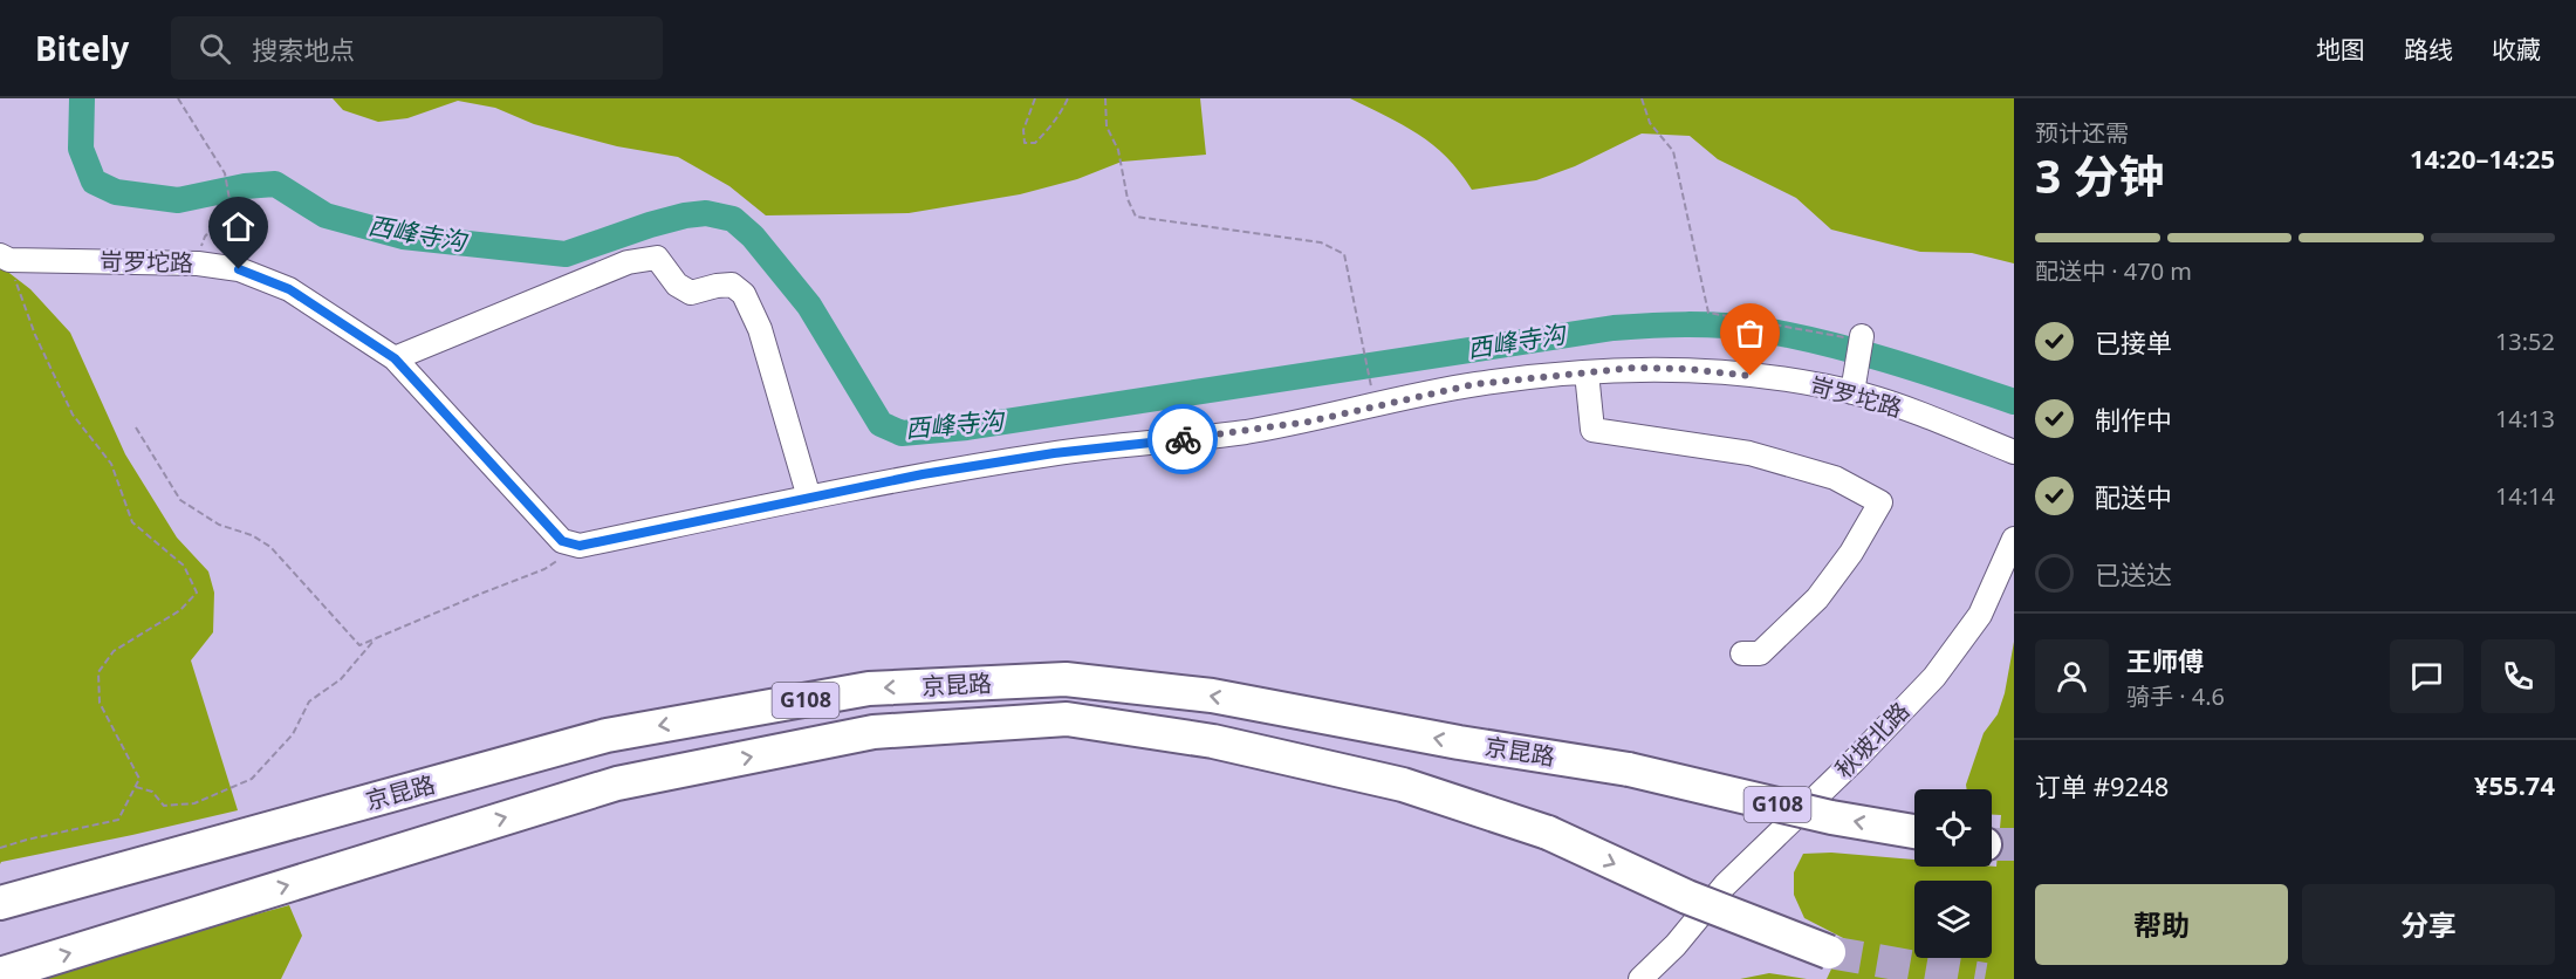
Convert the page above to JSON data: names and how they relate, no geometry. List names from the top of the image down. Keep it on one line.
{"streets":{"highway":["京昆路","G108"],"street":["岢罗坨路","秋坡北路"]},"water":["西峰寺沟"],"page":{"header":"Bitely","search":"搜索地点","nav":["地图","路线","收藏"],"heading":["3 分钟","预计还需","14:20–14:25"],"panel":["王师傅","骑手 · 4.6","订单 #9248","¥55.74"],"bar":"配送中 · 470 m","list":[["已接单","13:52"],["制作中","14:13"],["配送中","14:14"],"已送达"],"buttons":["帮助","分享"]}}
